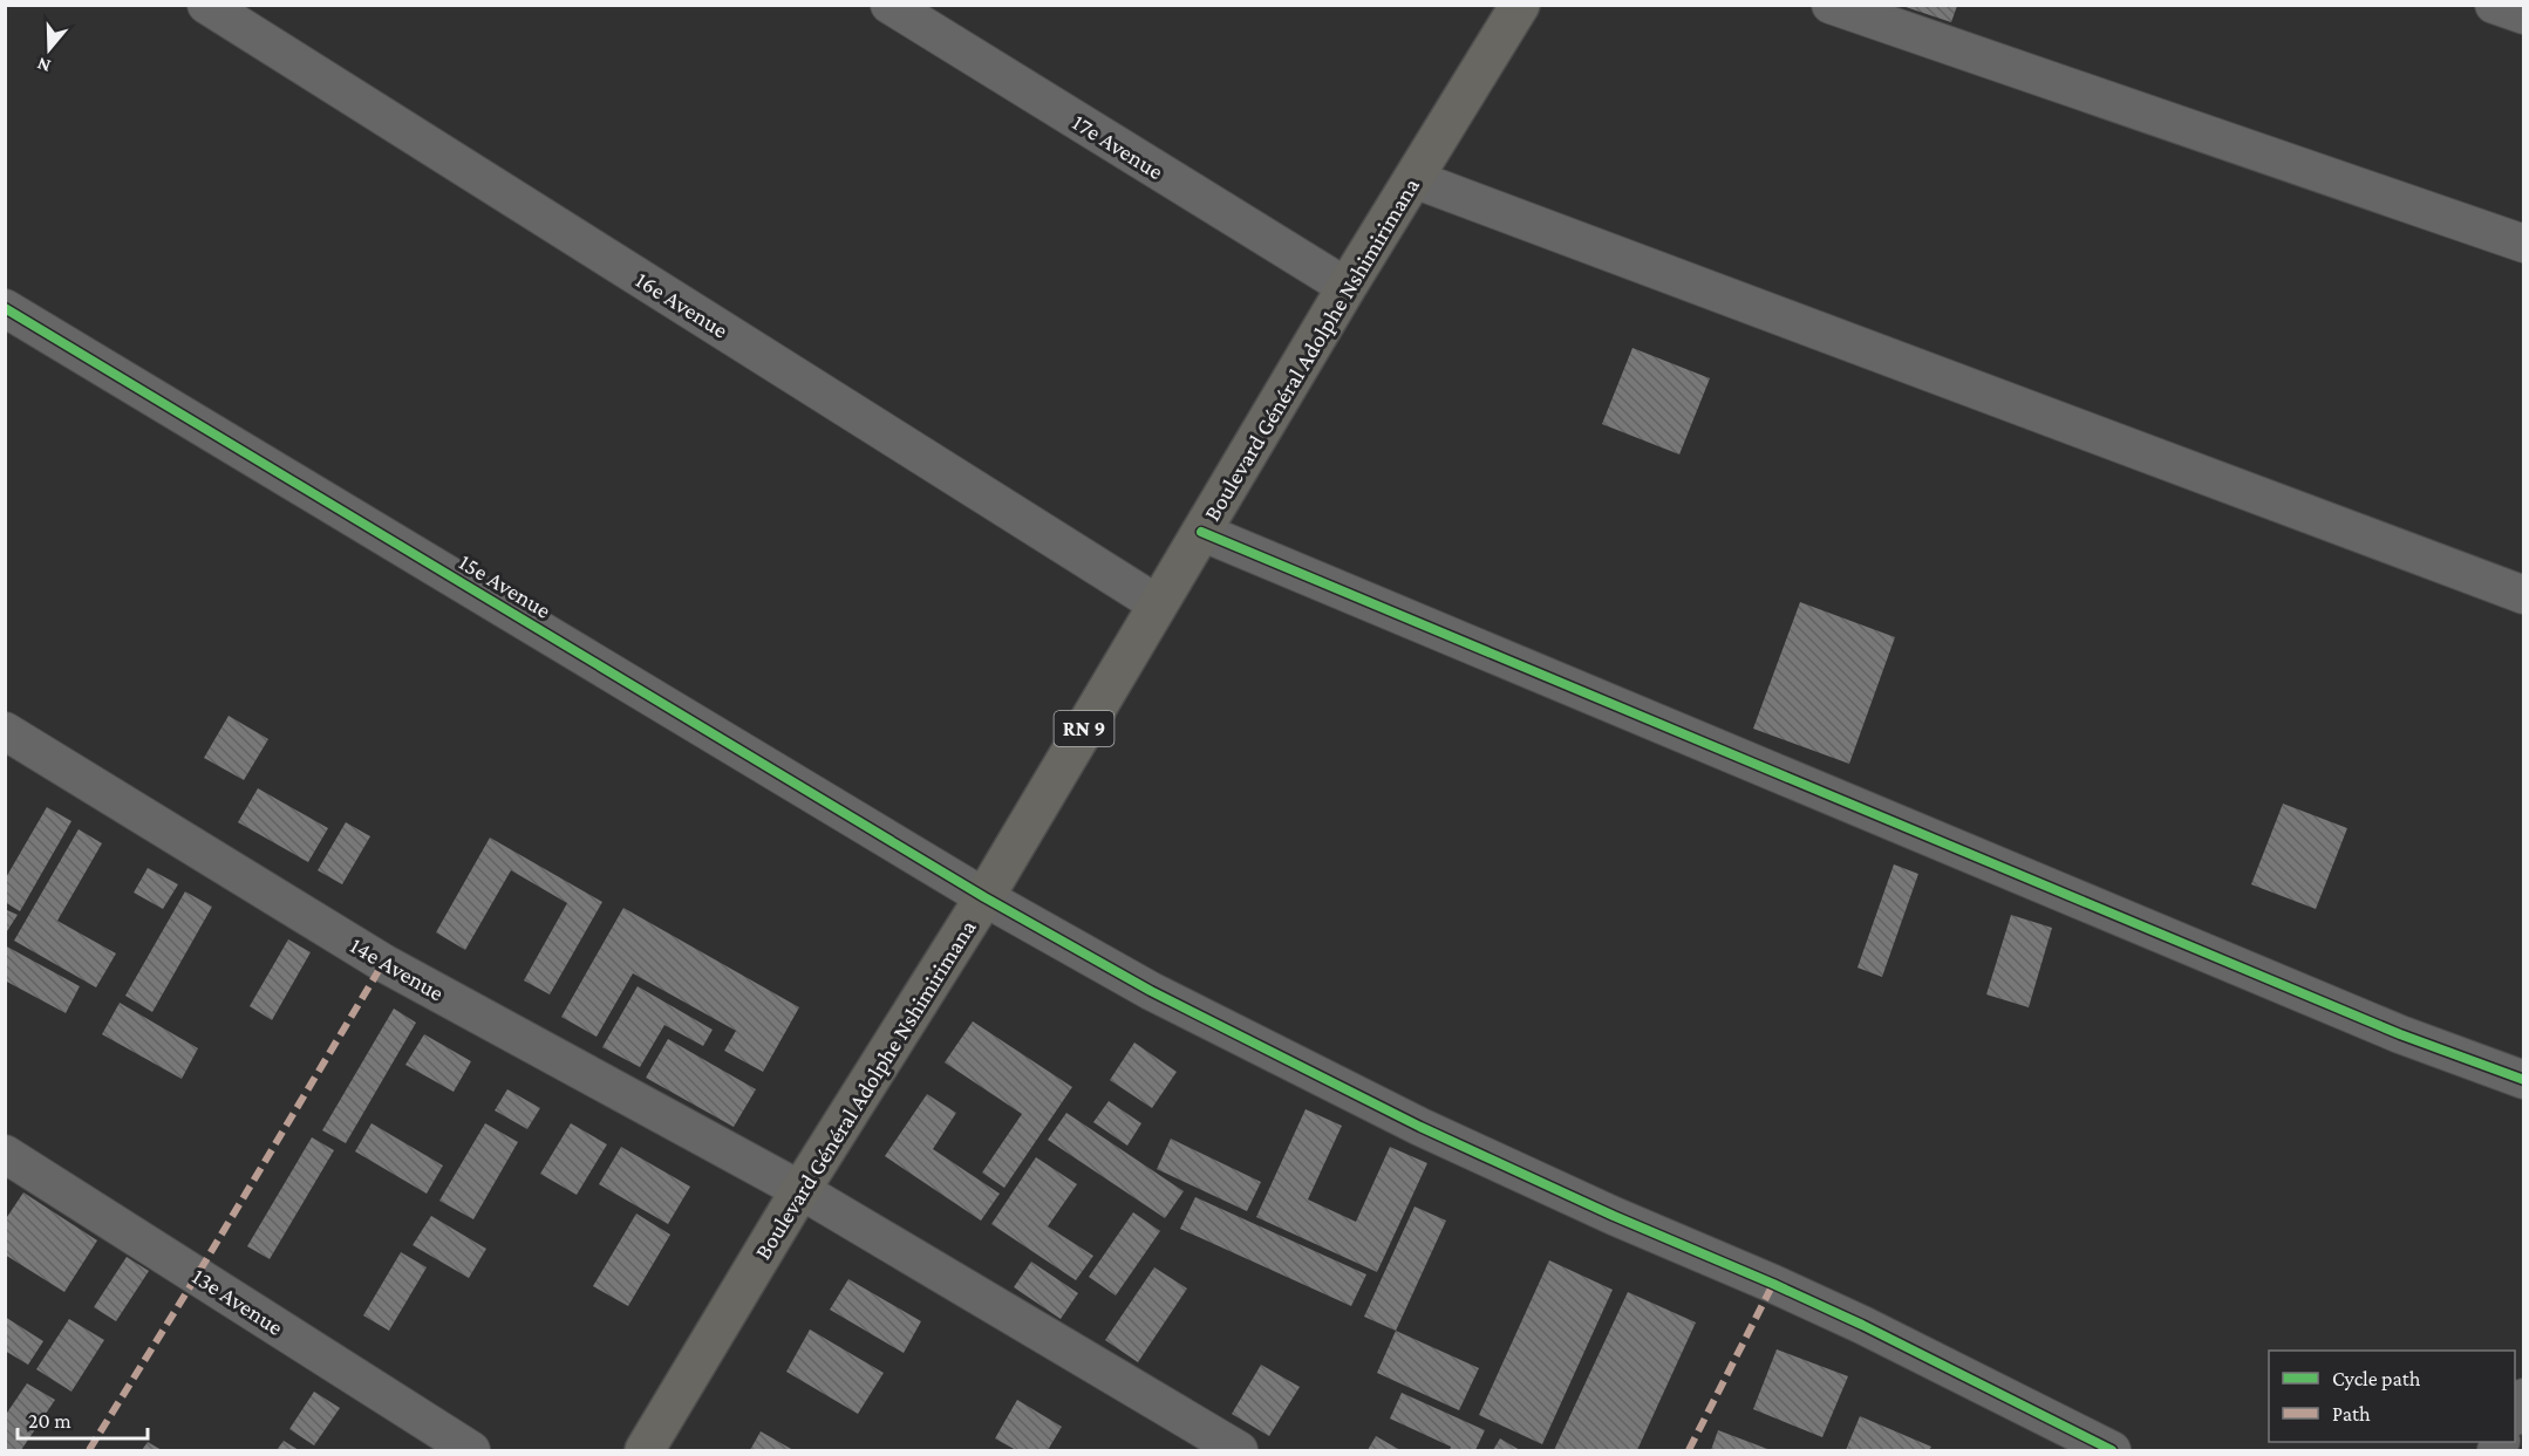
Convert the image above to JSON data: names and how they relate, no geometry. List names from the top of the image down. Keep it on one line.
{"streets":{"main road":["Boulevard Général Adolphe Nshimirimana","RN 9"],"street":["17e Avenue","16e Avenue","15e Avenue","14e Avenue","13e Avenue"]},"crossings":[["17e Avenue","Boulevard Général Adolphe Nshimirimana"],["16e Avenue","Boulevard Général Adolphe Nshimirimana"],["Boulevard Général Adolphe Nshimirimana","15e Avenue"],["Boulevard Général Adolphe Nshimirimana","14e Avenue"]],"legend":["Cycle path","Path"],"scale_bar":"20 m","north":"bottom"}
